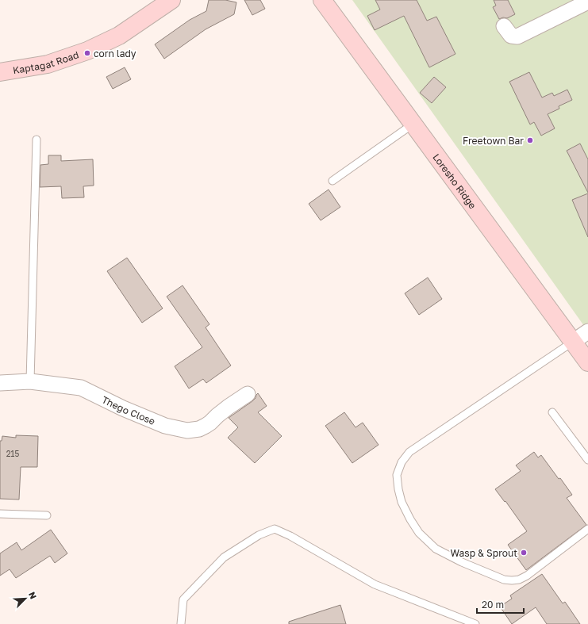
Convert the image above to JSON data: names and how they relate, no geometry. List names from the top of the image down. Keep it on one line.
{"streets":{"main road":["Kaptagat Road","Loresho Ridge"],"street":["Thego Close"]},"places":["corn lady","Freetown Bar","Wasp & Sprout"],"house_numbers":["215"],"scale_bar":"20 m","north":"top right"}
